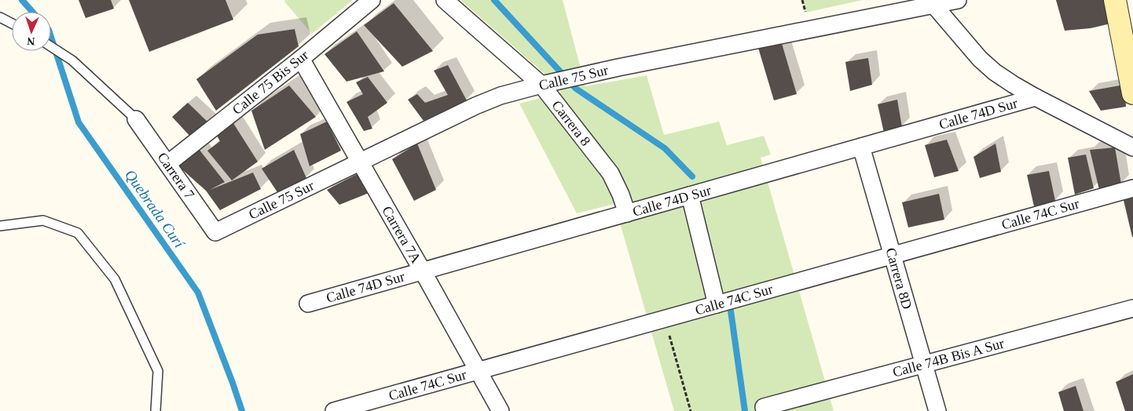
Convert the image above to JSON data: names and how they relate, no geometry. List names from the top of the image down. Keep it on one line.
{"streets":{"street":["Calle 75 Sur","Calle 75 Bis Sur","Calle 74D Sur","Carrera 8","Carrera 7","Calle 74C Sur","Carrera 7A","Carrera 8D","Calle 74B Bis A Sur"]},"crossings":[["Calle 75 Sur","Carrera 8"],["Calle 75 Sur","Carrera 7"],["Calle 75 Sur","Carrera 7A"],["Calle 75 Bis Sur","Carrera 7"],["Calle 75 Bis Sur","Carrera 7A"],["Calle 74D Sur","Carrera 8"],["Calle 74D Sur","Carrera 7A"],["Calle 74D Sur","Carrera 8D"],["Calle 74C Sur","Carrera 7A"],["Calle 74C Sur","Carrera 8D"],["Carrera 8D","Calle 74B Bis A Sur"]],"water":["Quebrada Curí"],"north":"bottom"}
